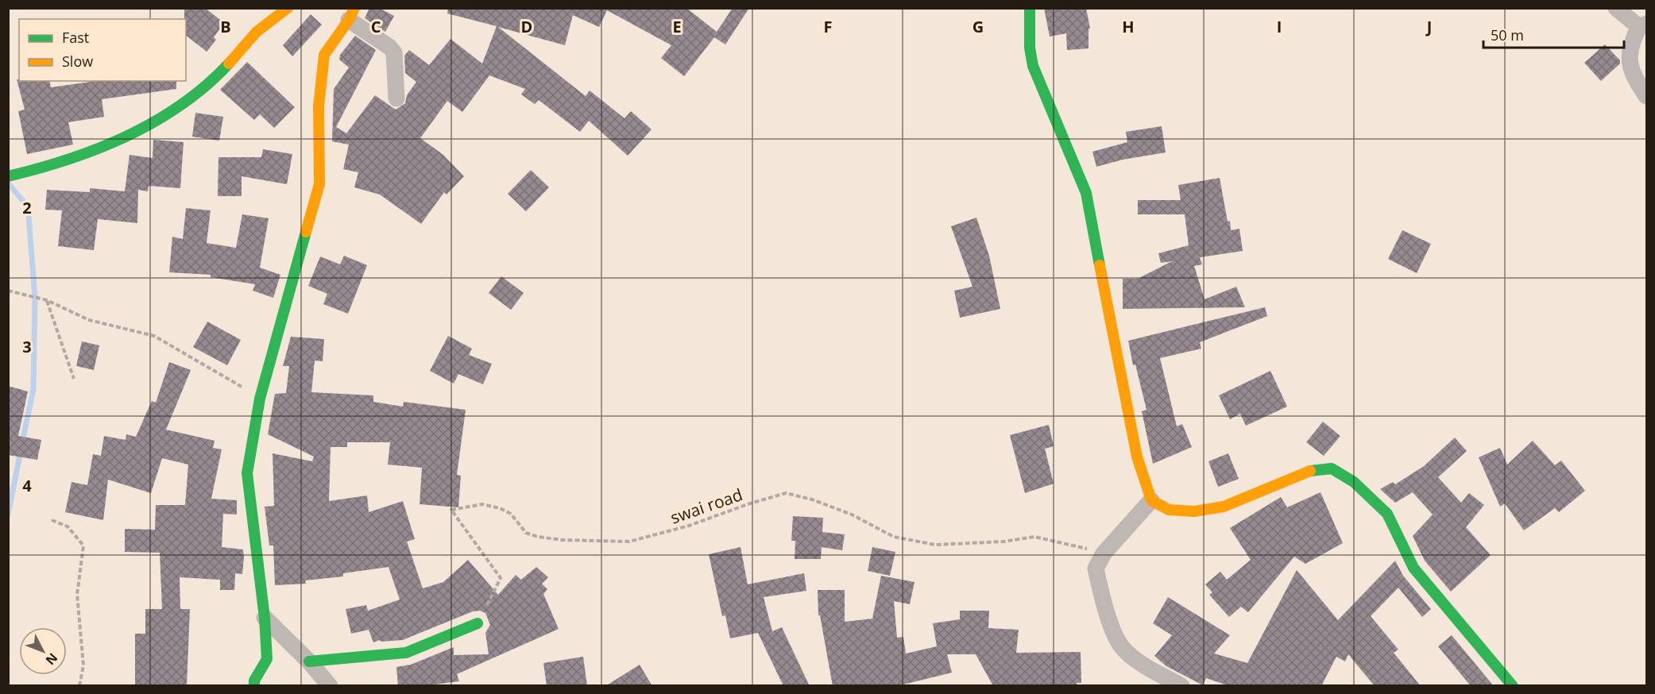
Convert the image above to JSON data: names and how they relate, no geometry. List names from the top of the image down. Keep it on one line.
{"streets":{"path":["swai road"]},"legend":["Fast","Slow"],"scale_bar":"50 m","north":"bottom right","grid":{"columns":["B","C","D","E","F","G","H","I","J"],"rows":["2","3","4"]}}
